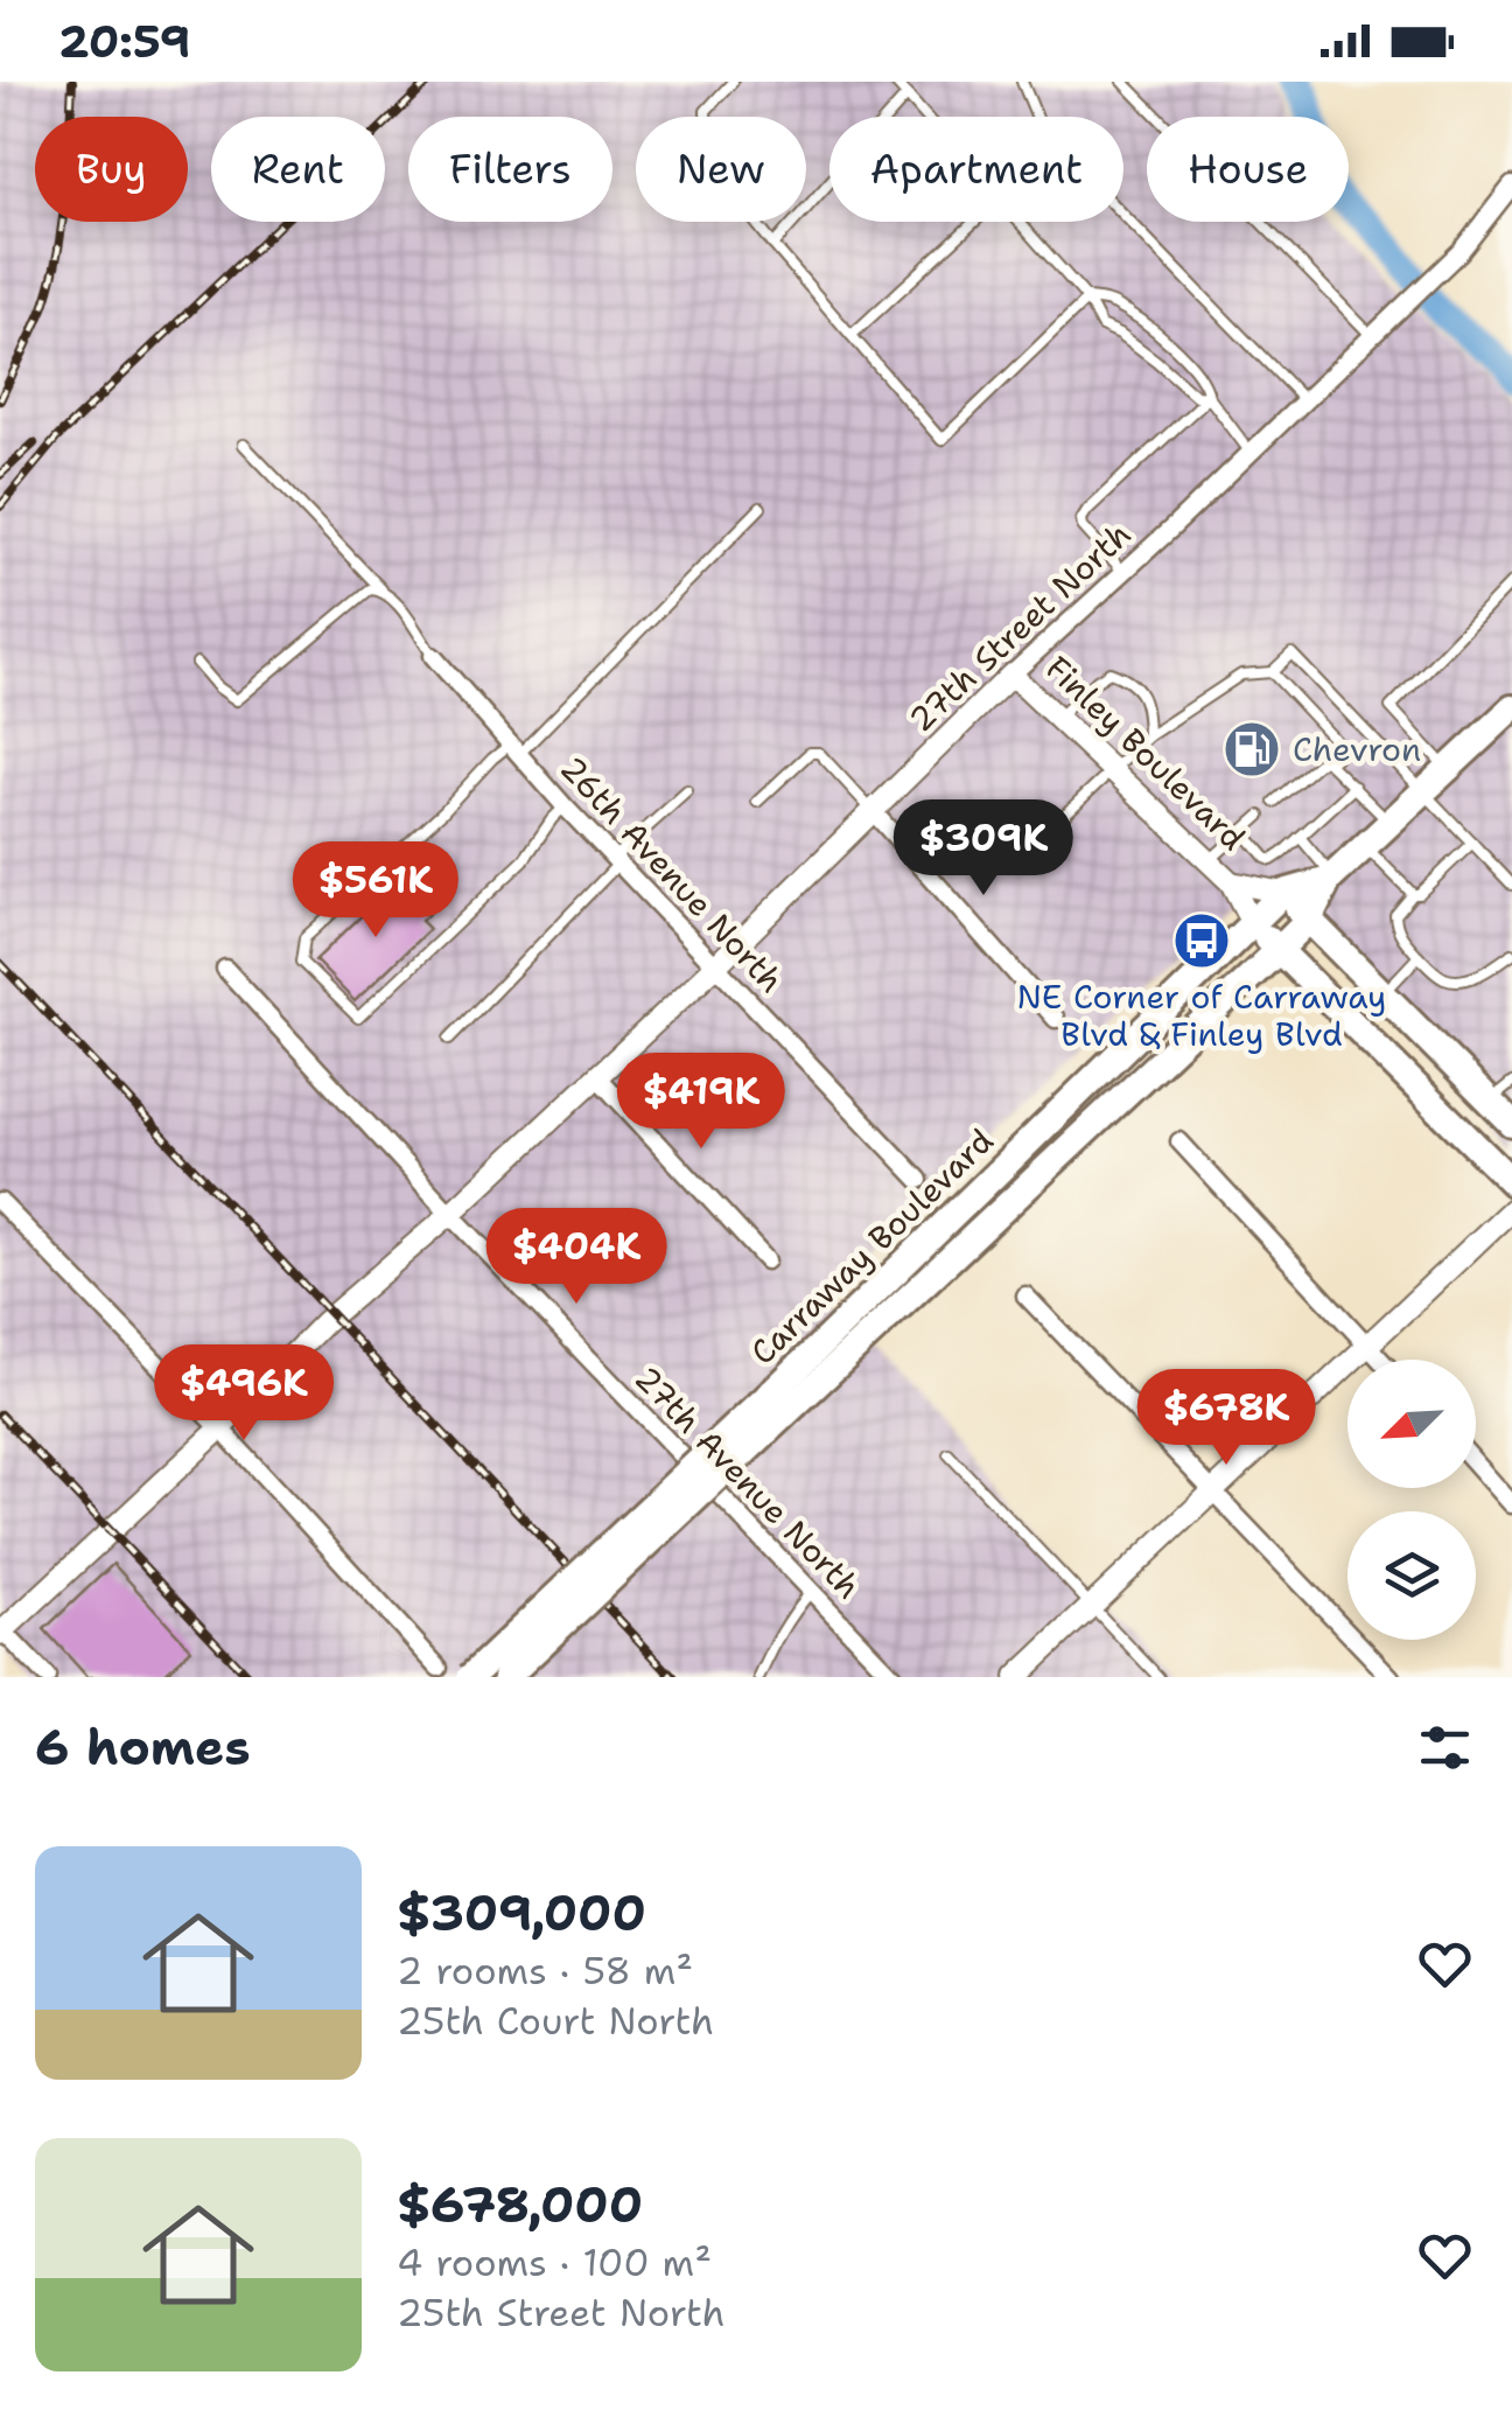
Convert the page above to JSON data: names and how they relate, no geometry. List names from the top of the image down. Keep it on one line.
{"streets":{"main road":["Finley Boulevard","Carraway Boulevard"],"street":["27th Street North","26th Avenue North","27th Avenue North"]},"crossings":[["27th Street North","Finley Boulevard"],["27th Street North","26th Avenue North"],["27th Street North","27th Avenue North"],["Finley Boulevard","Carraway Boulevard"]],"places":{"fuel station":["Chevron"],"bus stop":["NE Corner of Carraway Blvd & Finley Blvd"]},"north":"bottom left","page":{"status":"20:59","chip":["Buy","Rent","Filters","New","Apartment","House"],"price":["$309K","$561K","$419K","$404K","$496K","$678K"],"heading":"6 homes","list":[{"name":"$309,000","note":"2 rooms · 58 m² · 25th Court North"},{"name":"$678,000","note":"4 rooms · 100 m² · 25th Street North"}]}}
